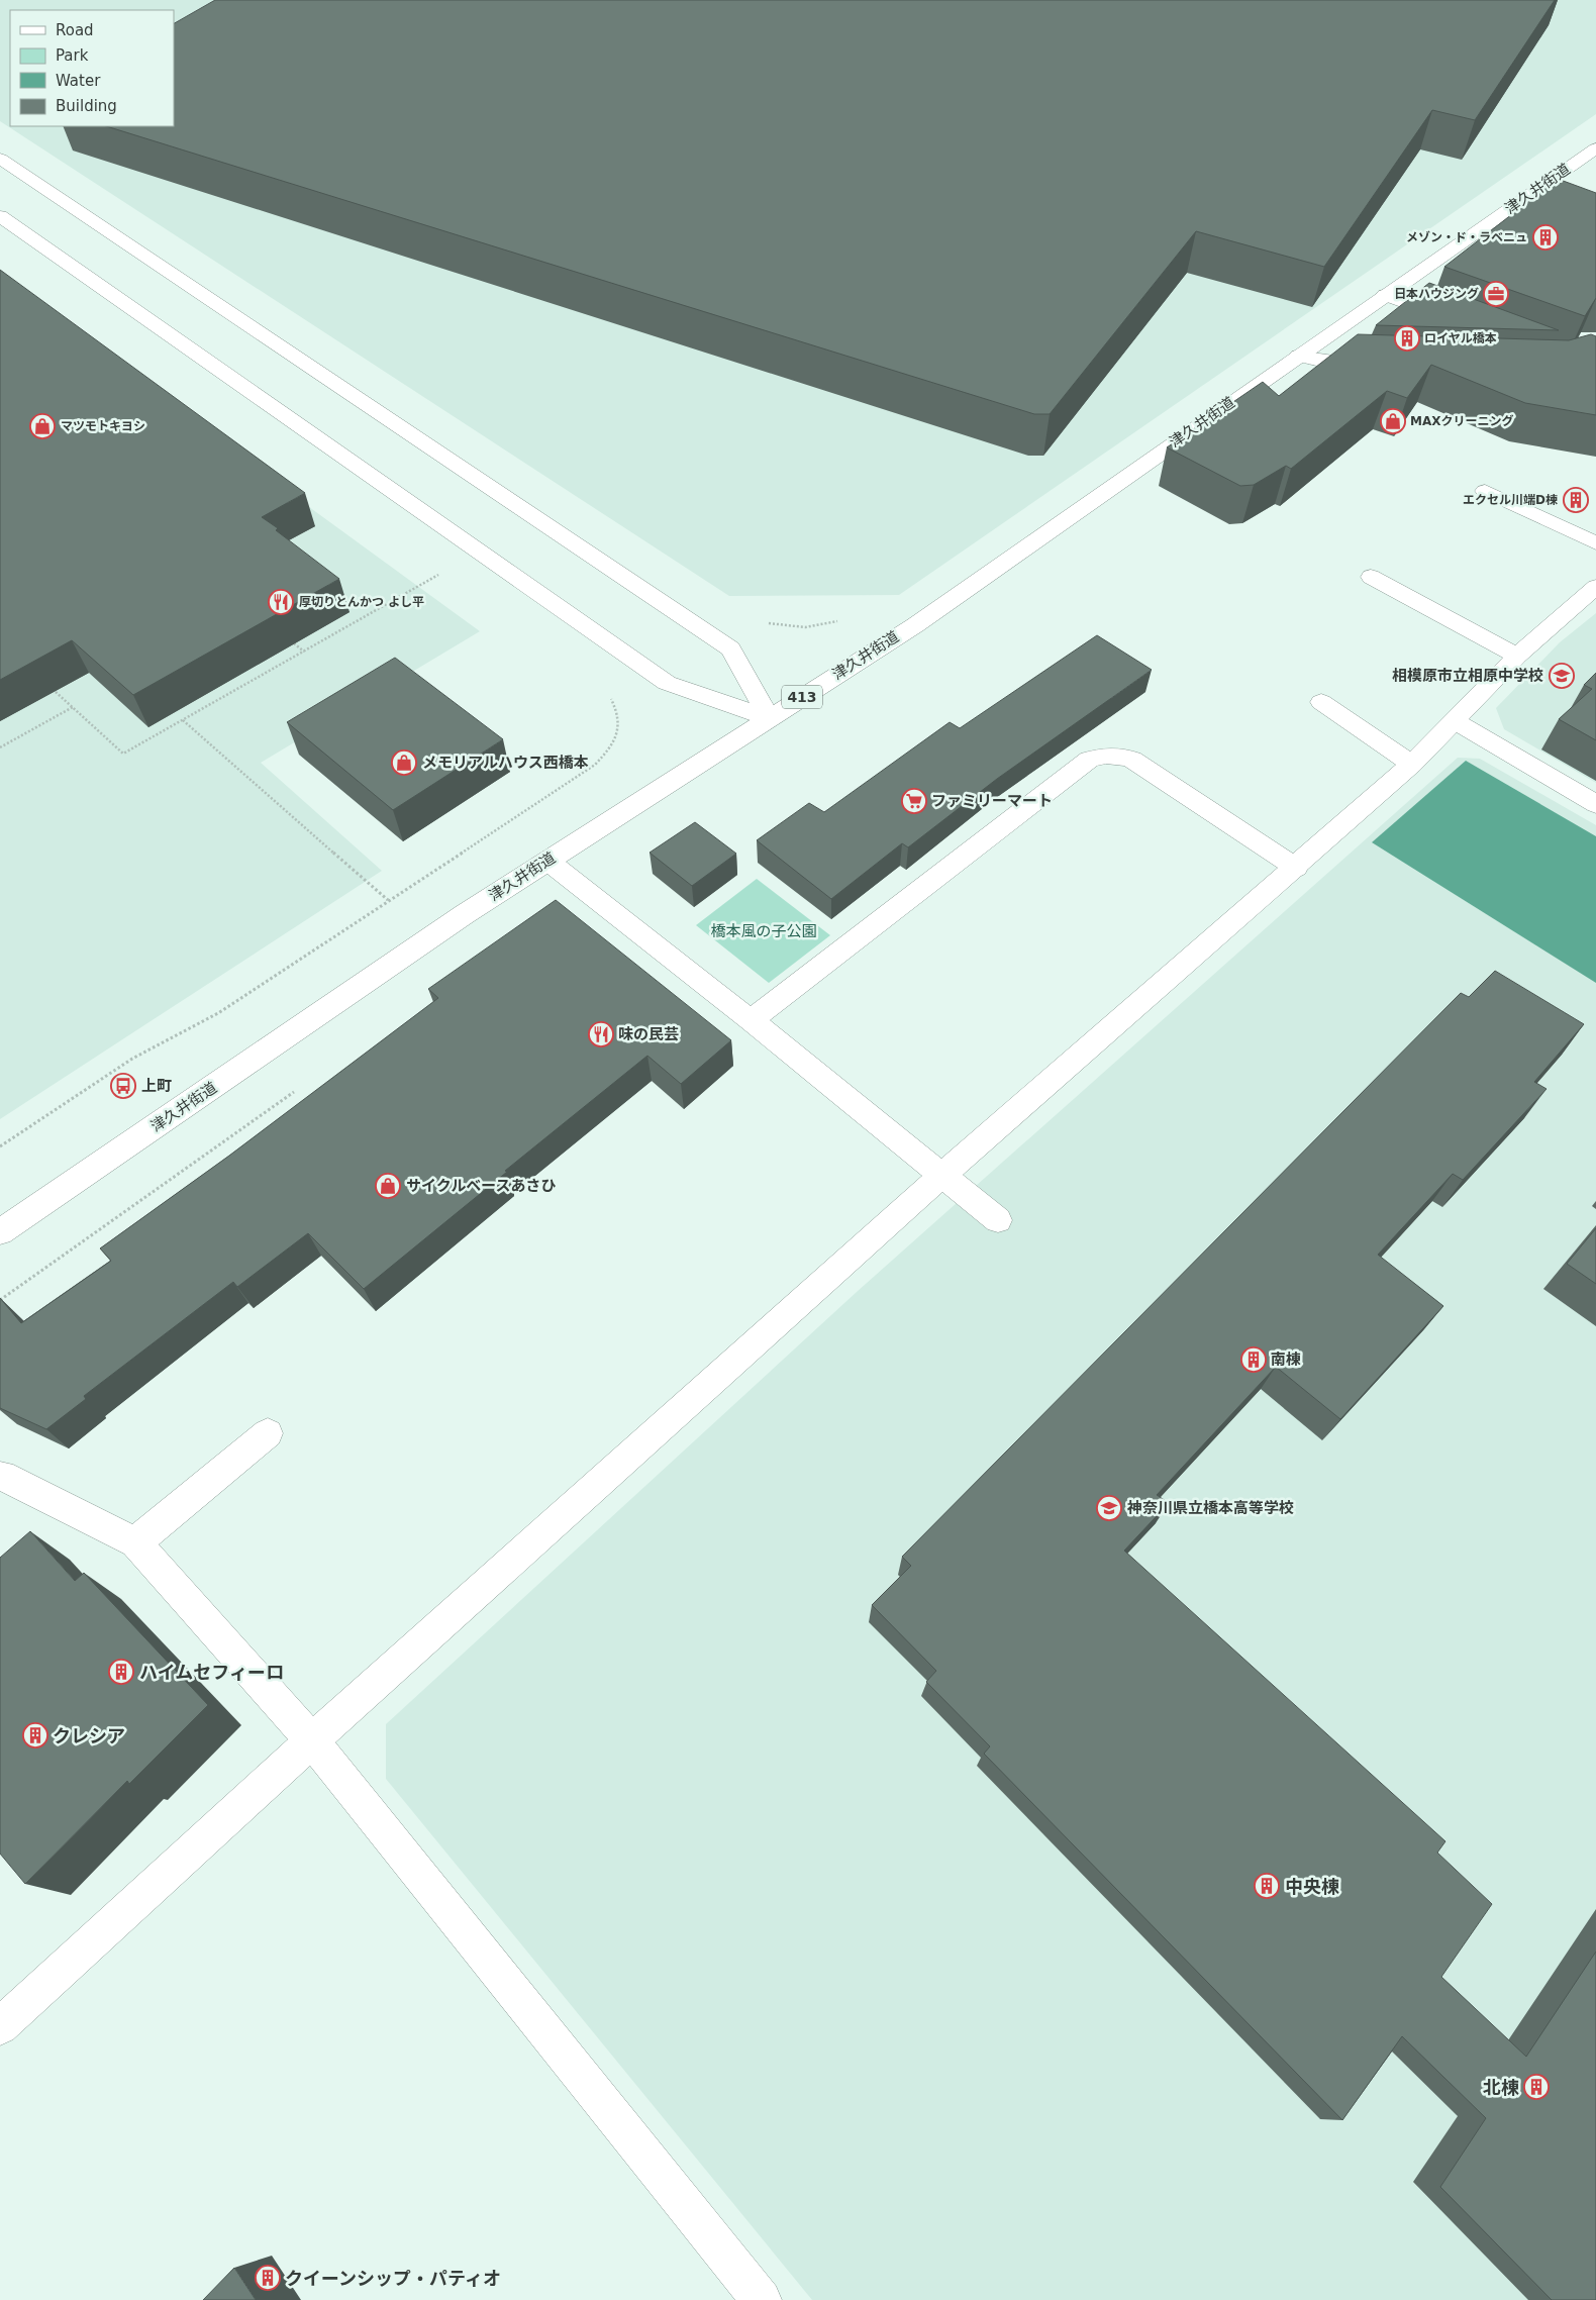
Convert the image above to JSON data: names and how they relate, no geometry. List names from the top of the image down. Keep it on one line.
{"streets":{"main road":["津久井街道","413"]},"parks":["橋本風の子公園"],"places":{"building":["メゾン・ド・ラベニュ","ロイヤル橋本","エクセル川端D棟","南棟","ハイムセフィーロ","クレシア","中央棟","北棟","クイーンシップ・パティオ"],"office":["日本ハウジング"],"shop":["MAXクリーニング","マツモトキヨシ","メモリアルハウス西橋本","サイクルベースあさひ"],"restaurant":["厚切りとんかつ よし平","味の民芸"],"school or university":["相模原市立相原中学校","神奈川県立橋本高等学校"],"supermarket":["ファミリーマート"],"bus stop":["上町"]},"legend":["Road","Park","Water","Building"]}
